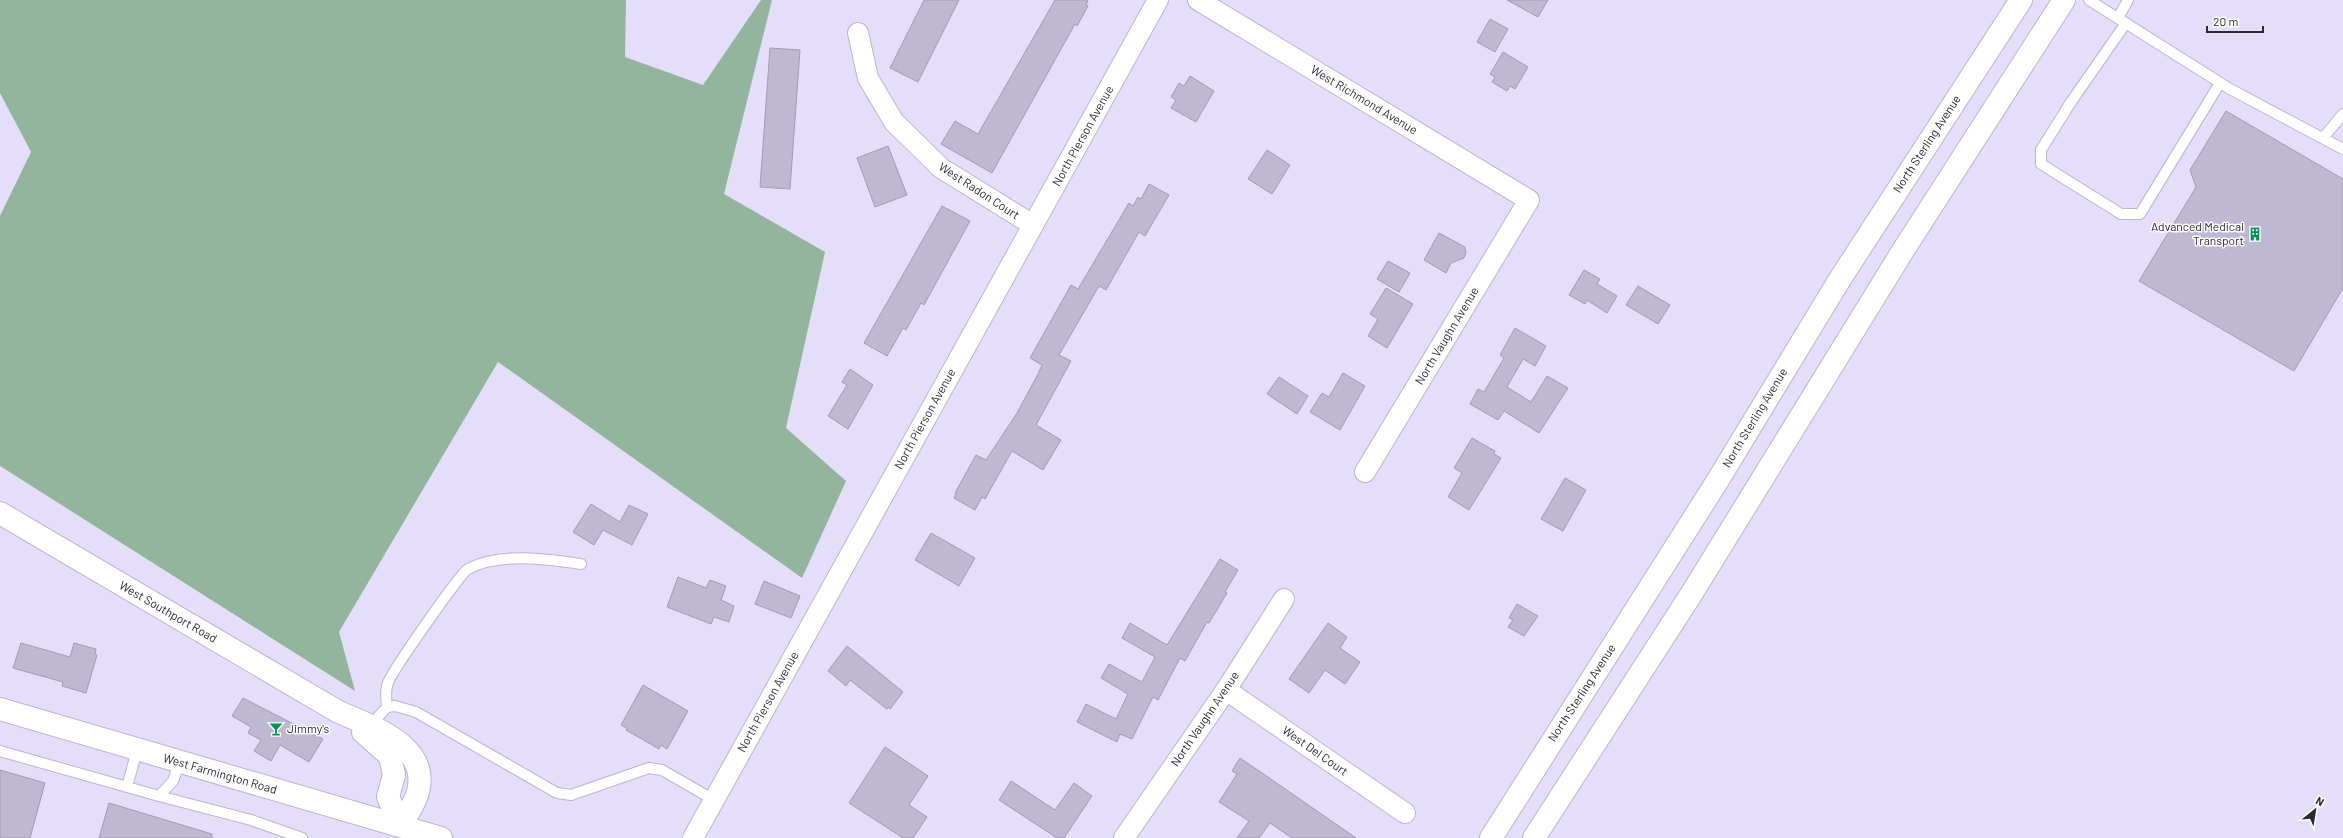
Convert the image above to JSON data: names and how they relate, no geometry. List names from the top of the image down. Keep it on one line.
{"streets":{"main road":["North Sterling Avenue","West Southport Road","West Farmington Road"],"street":["West Richmond Avenue","North Pierson Avenue","West Radon Court","North Vaughn Avenue","West Del Court"]},"crossings":[["West Richmond Avenue","North Vaughn Avenue"],["North Pierson Avenue","West Radon Court"],["North Vaughn Avenue","West Del Court"],["West Southport Road","West Farmington Road"]],"places":{"building":["Advanced Medical Transport"],"bar":["Jimmy's"]},"scale_bar":"20 m","north":"top right"}
